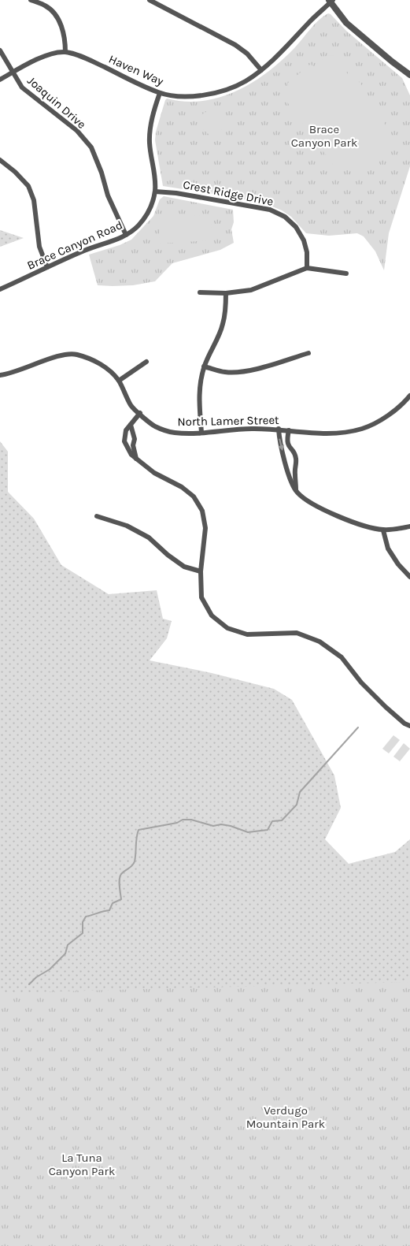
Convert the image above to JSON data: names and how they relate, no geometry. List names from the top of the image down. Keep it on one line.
{"streets":{"street":["Haven Way","Joaquin Drive","Crest Ridge Drive","Brace Canyon Road","North Lamer Street"]},"crossings":[["Haven Way","Joaquin Drive"],["Haven Way","Brace Canyon Road"],["Joaquin Drive","Brace Canyon Road"],["Crest Ridge Drive","Brace Canyon Road"]],"parks":["Brace Canyon Park","Verdugo Mountain Park","La Tuna Canyon Park"]}
